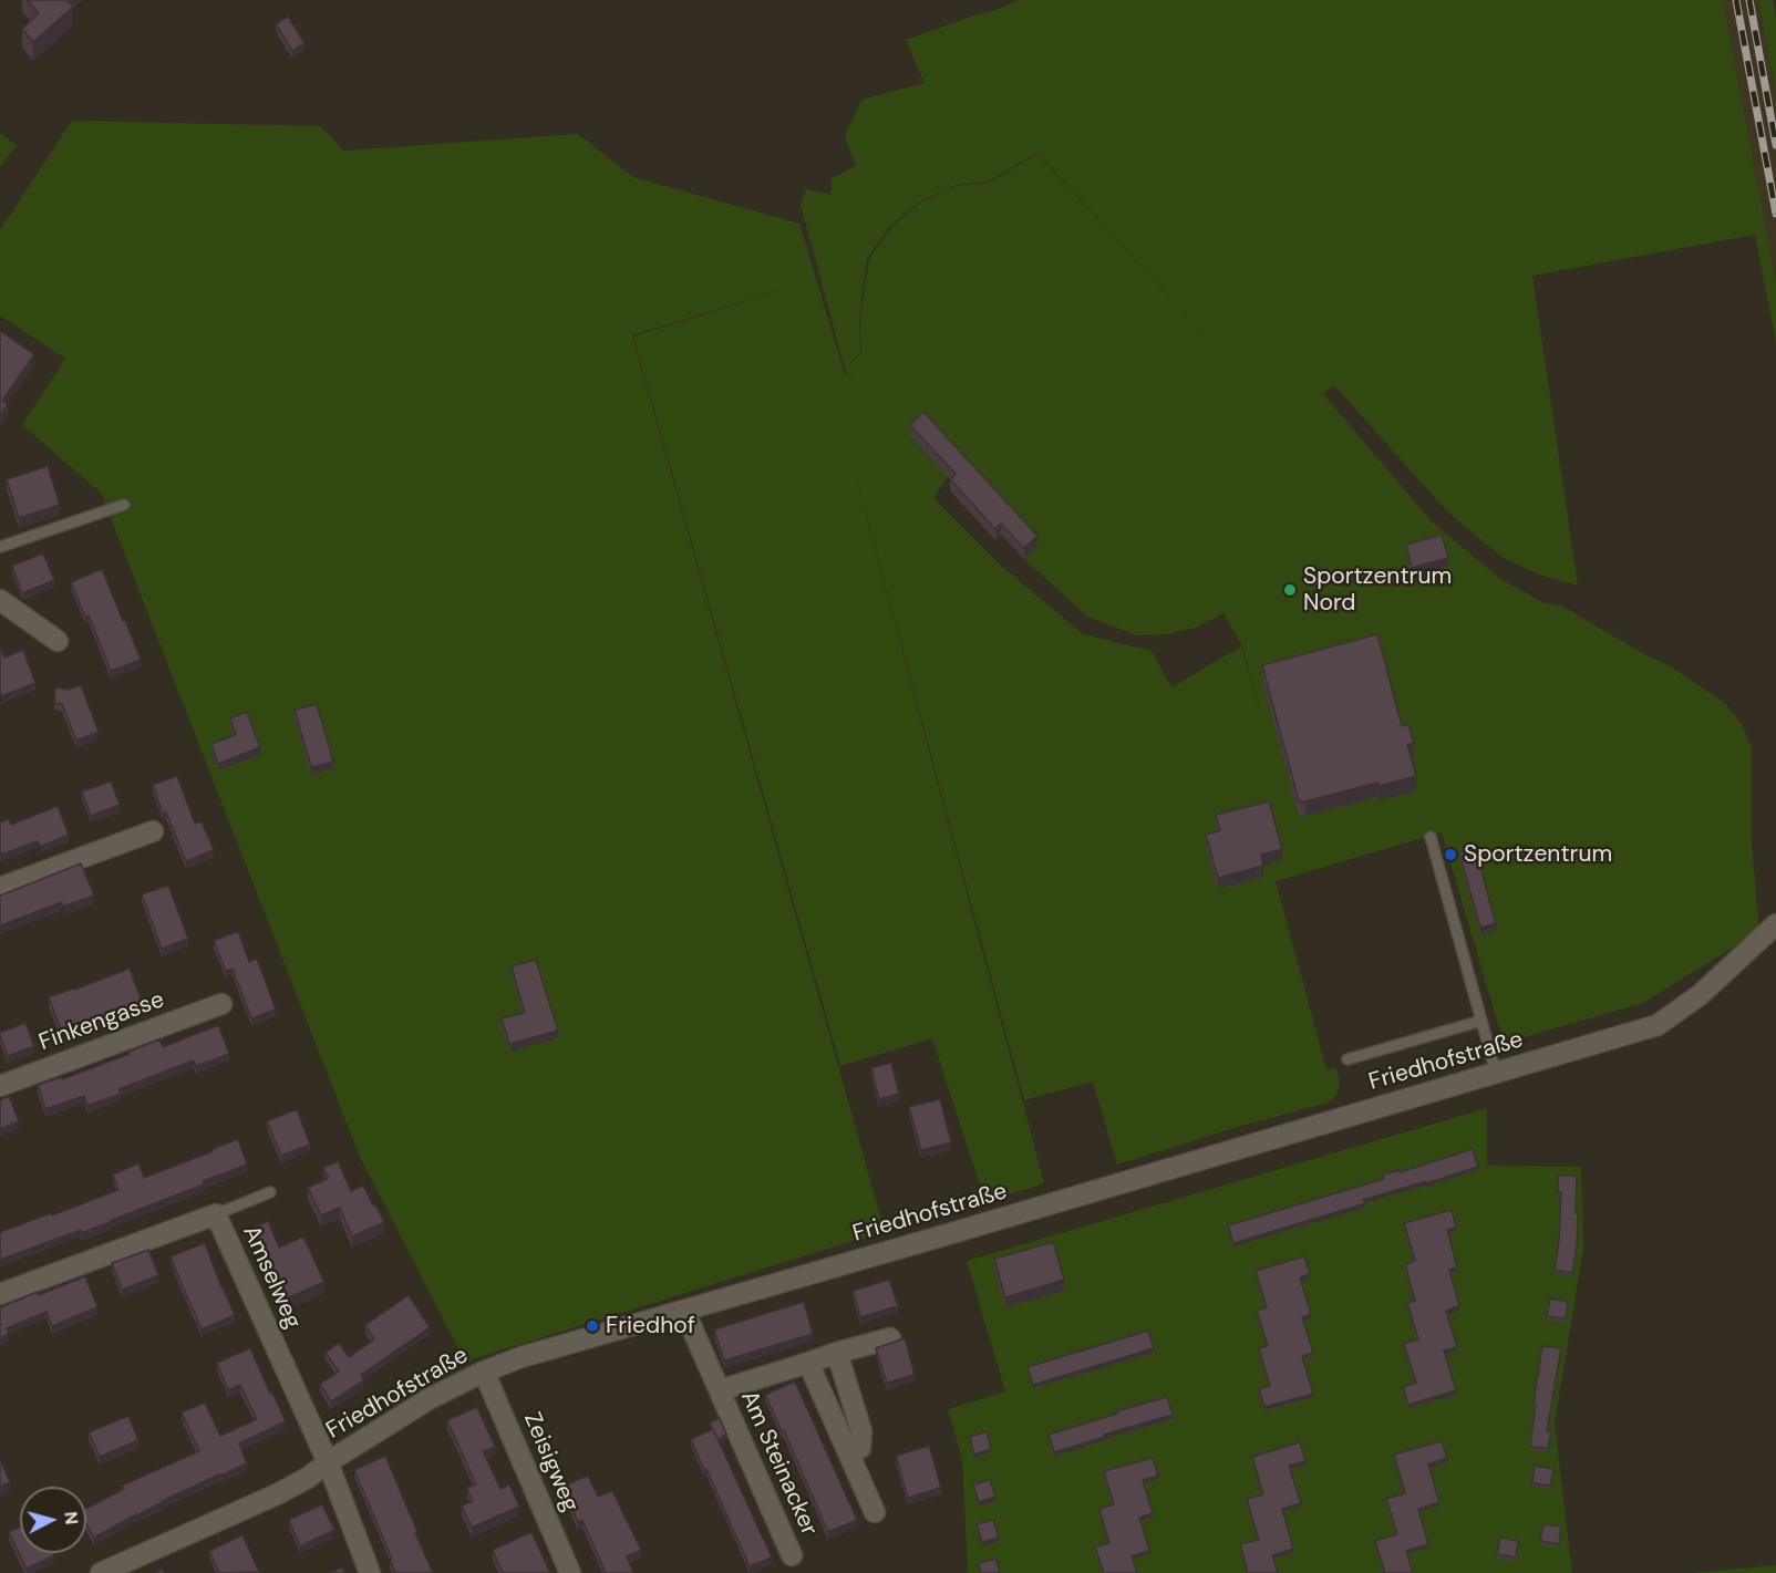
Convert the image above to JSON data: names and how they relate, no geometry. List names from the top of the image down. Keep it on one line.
{"streets":{"street":["Finkengasse","Friedhofstraße","Amselweg","Zeisigweg","Am Steinacker"]},"crossings":[["Friedhofstraße","Amselweg"],["Friedhofstraße","Zeisigweg"],["Friedhofstraße","Am Steinacker"]],"places":["Sportzentrum Nord","Sportzentrum","Friedhof"],"north":"right"}
